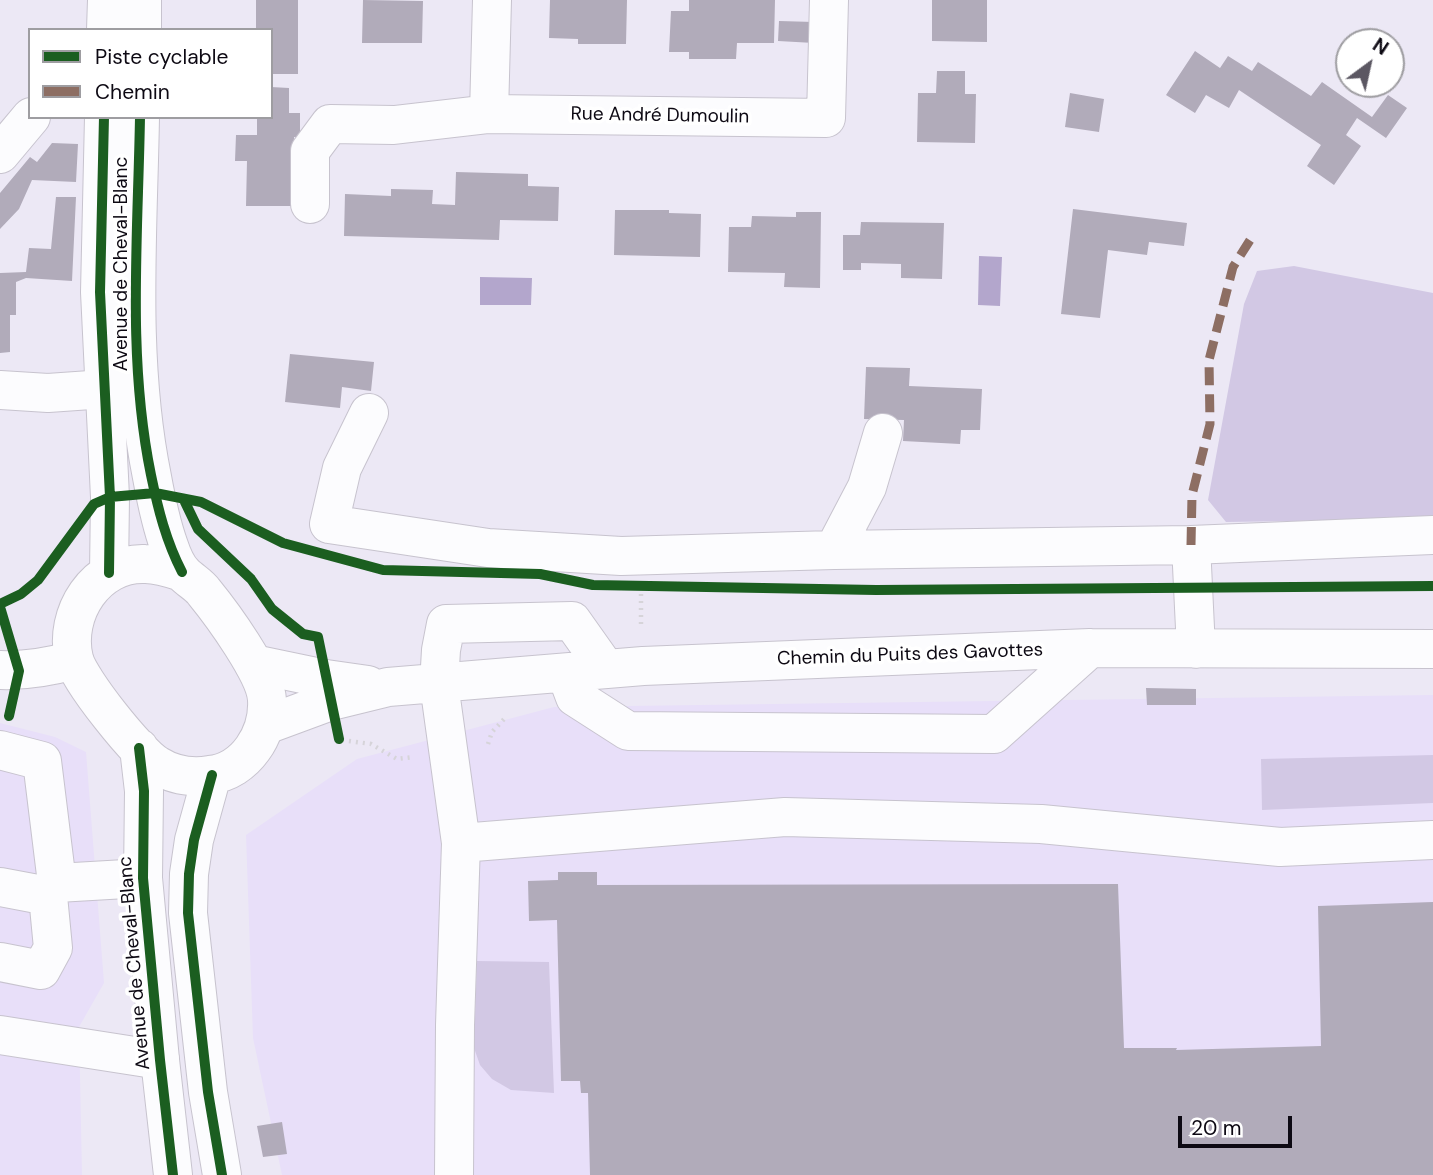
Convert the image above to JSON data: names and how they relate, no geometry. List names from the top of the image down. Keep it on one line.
{"streets":{"street":["Rue André Dumoulin","Avenue de Cheval-Blanc","Chemin du Puits des Gavottes"]},"crossings":[["Avenue de Cheval-Blanc","Chemin du Puits des Gavottes"]],"legend":["Piste cyclable","Chemin"],"scale_bar":"20 m","north":"top right"}
